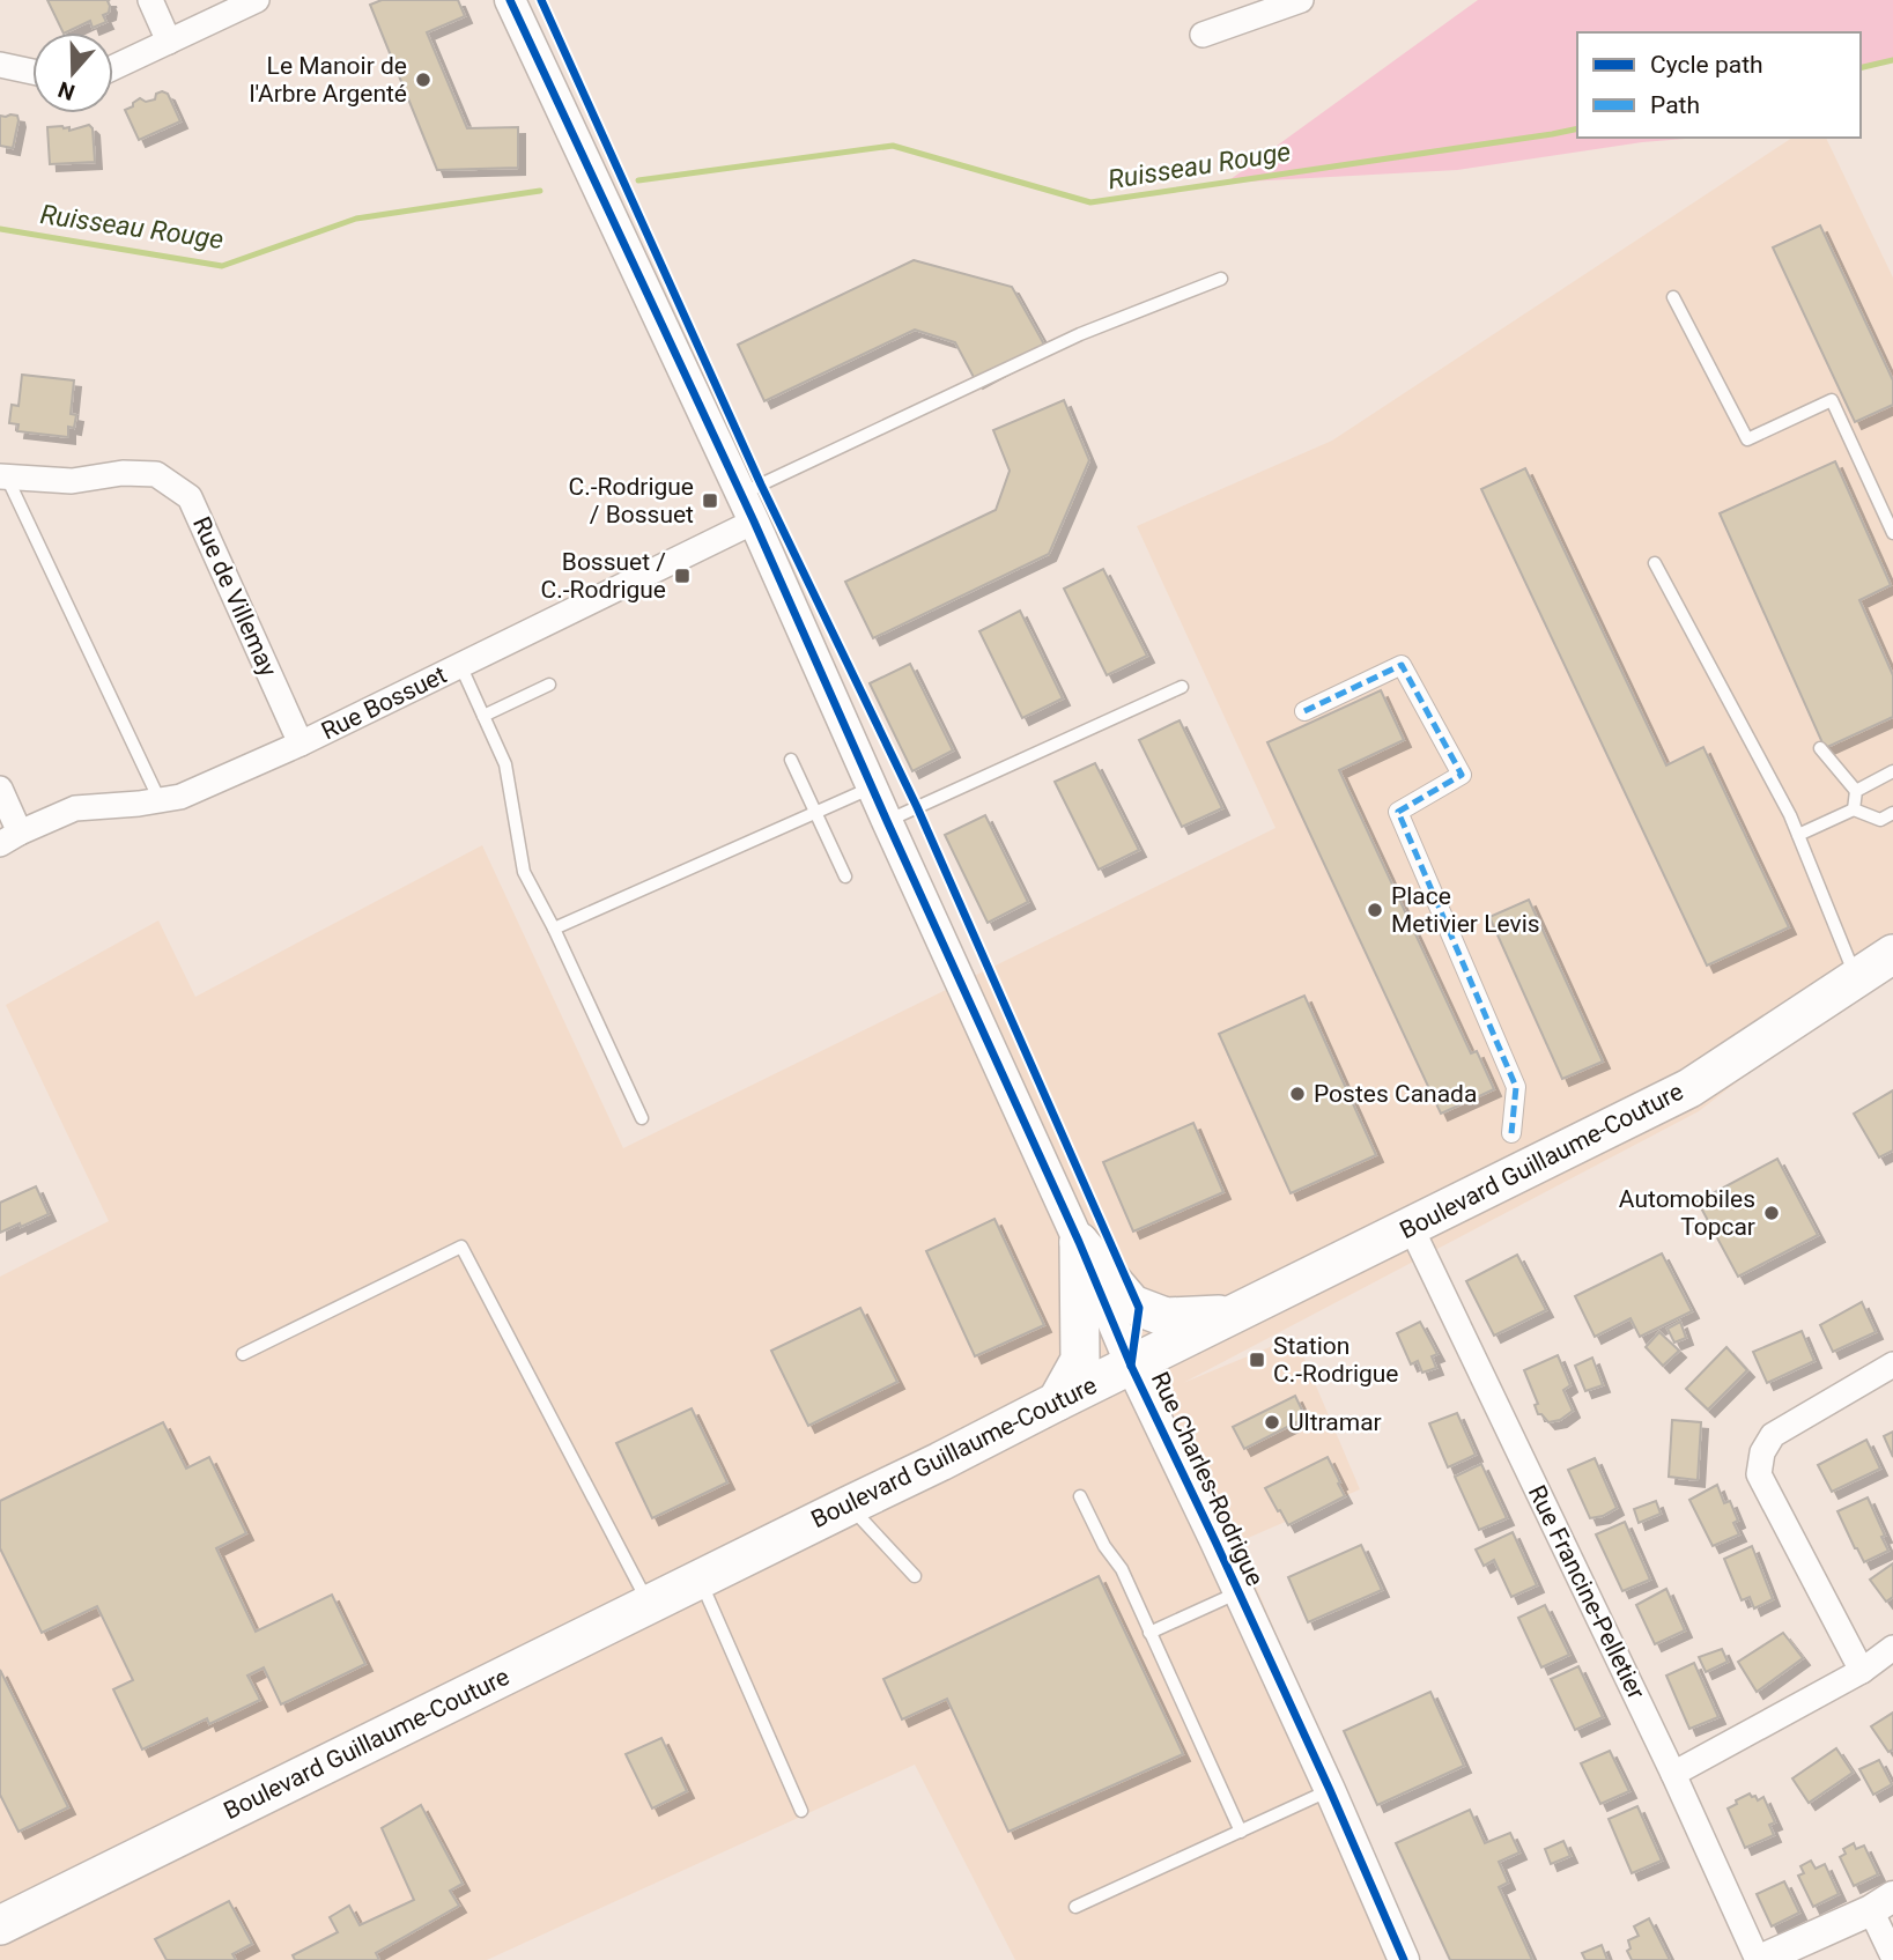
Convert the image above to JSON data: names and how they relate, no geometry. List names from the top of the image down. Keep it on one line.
{"streets":{"main road":["Boulevard Guillaume-Couture"],"street":["Rue de Villemay","Rue Bossuet","Rue Charles-Rodrigue","Rue Francine-Pelletier"]},"crossings":[["Rue de Villemay","Rue Bossuet"],["Rue Bossuet","Rue Charles-Rodrigue"],["Boulevard Guillaume-Couture","Rue Charles-Rodrigue"],["Boulevard Guillaume-Couture","Rue Francine-Pelletier"]],"water":["Ruisseau Rouge"],"places":{"other":["Le Manoir de l'Arbre Argenté","Place Metivier Levis","Postes Canada","Automobiles Topcar","Ultramar"],"transit":["C.-Rodrigue / Bossuet","Bossuet / C.-Rodrigue","Station C.-Rodrigue"]},"legend":["Cycle path","Path"],"north":"bottom"}
